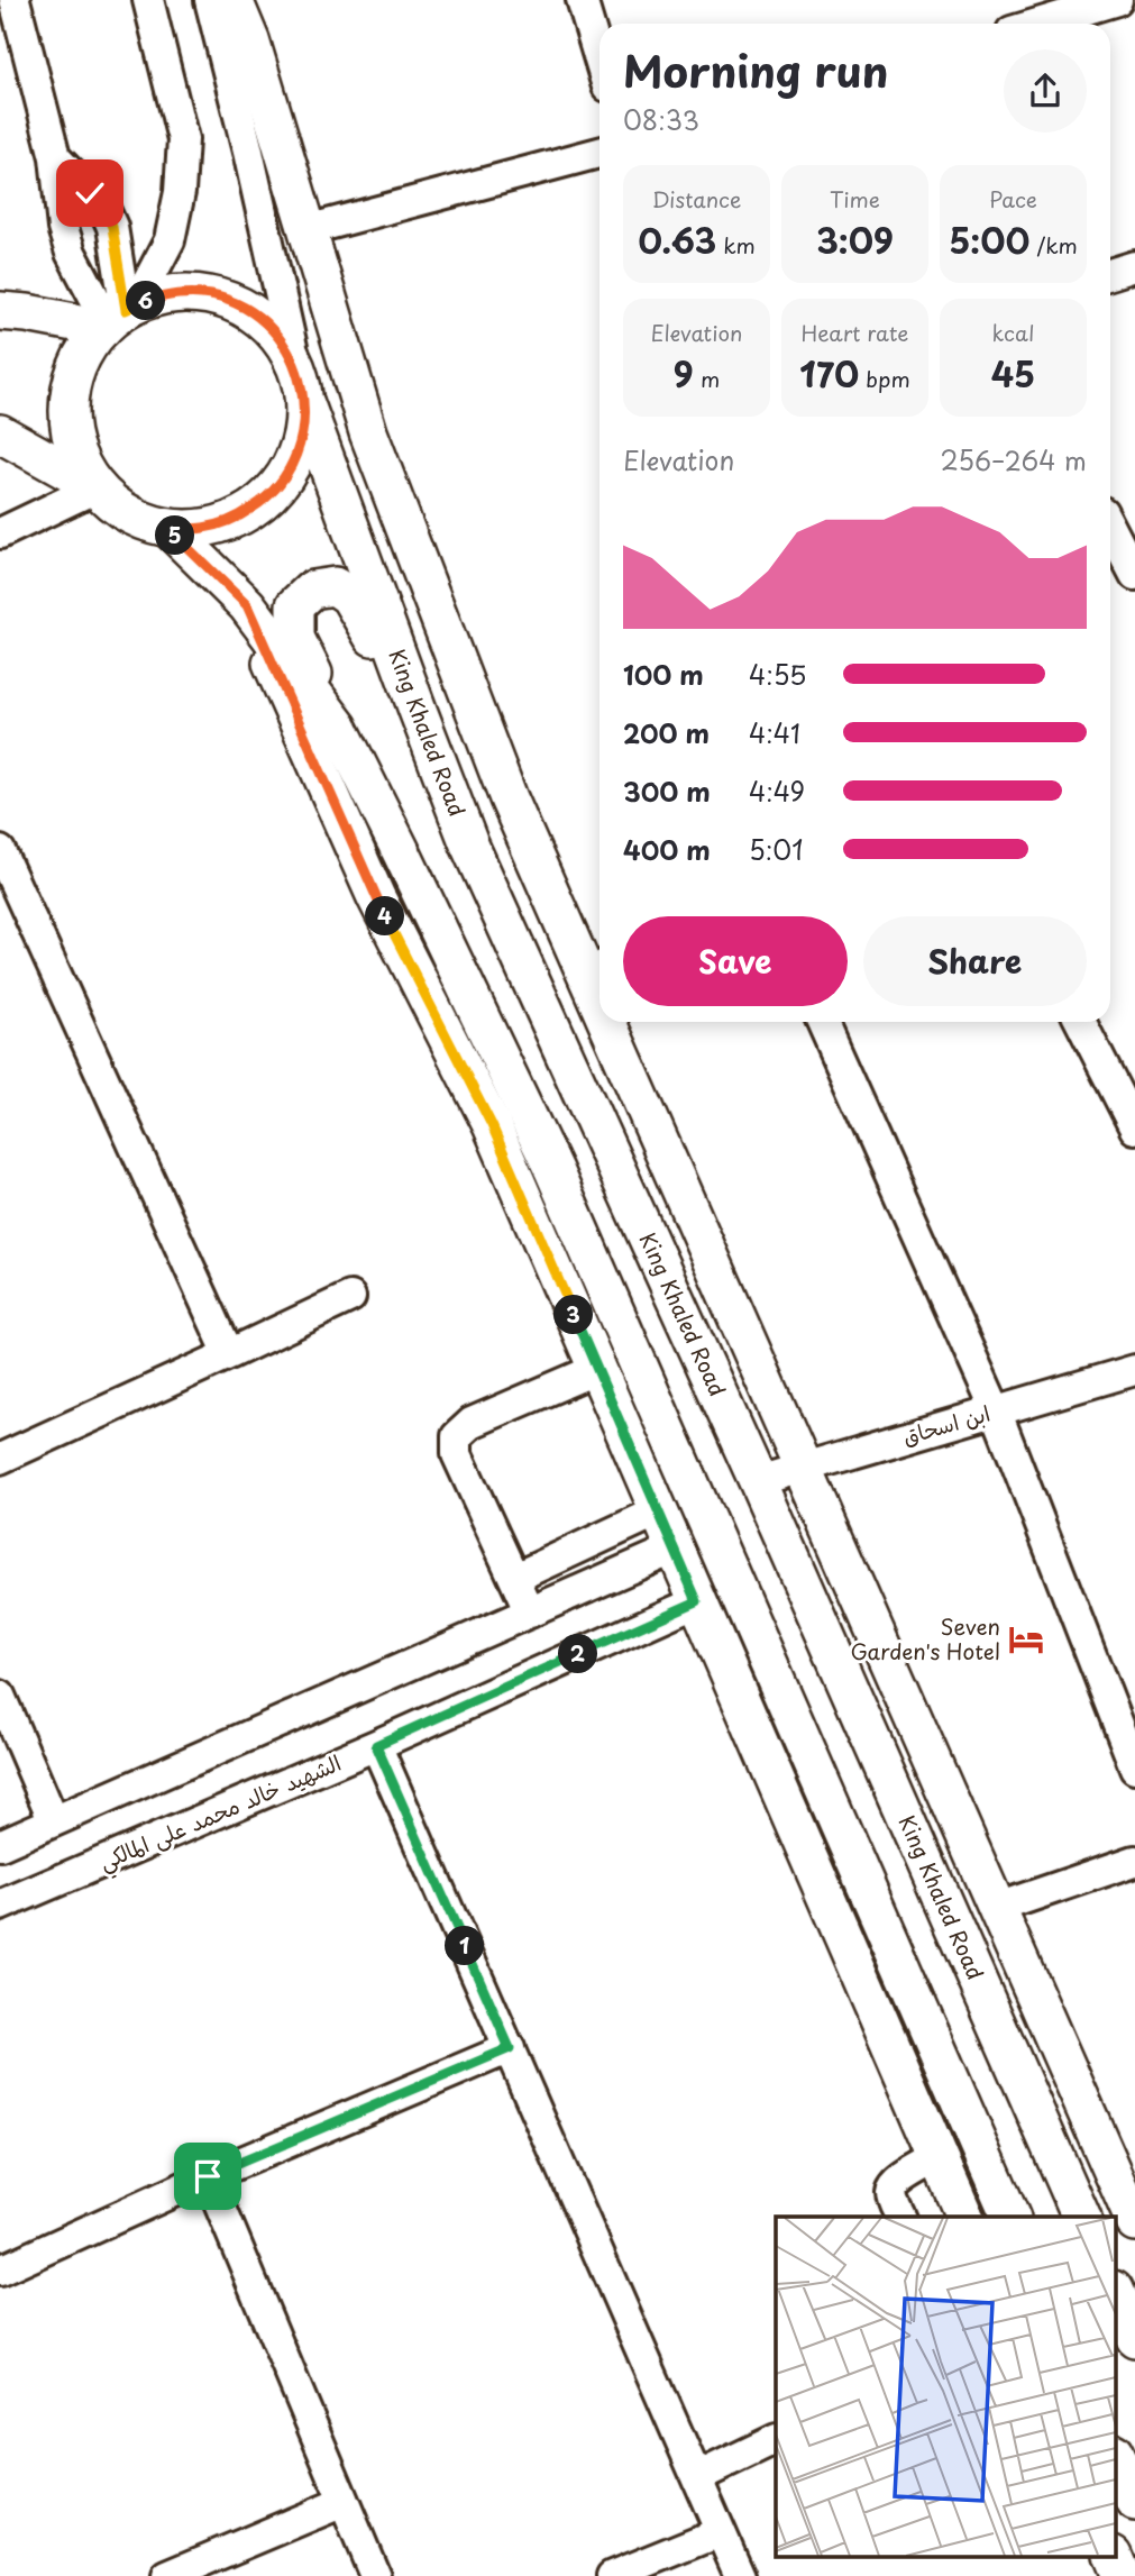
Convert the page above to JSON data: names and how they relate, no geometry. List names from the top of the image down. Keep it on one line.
{"streets":{"main road":["King Khaled Road"],"street":["ابن اسحاق","الشهيد خالد محمد على المالكي"]},"crossings":[["King Khaled Road","ابن اسحاق"]],"places":{"hotel":["Seven Garden's Hotel"]},"page":{"heading":["Morning run","08:33"],"stats":[["Distance","0.63 km"],["Time","3:09"],["Pace","5:00 /km"],["Elevation","9 m"],["Heart rate","170 bpm"],["kcal","45"]],"pins":["6","5","4","3","2","1"],"chart":["Elevation","256–264 m"],"list":[{"name":"100 m","note":"4:55"},{"name":"200 m","note":"4:41"},{"name":"300 m","note":"4:49"},{"name":"400 m","note":"5:01"}],"buttons":["Save","Share"]}}
